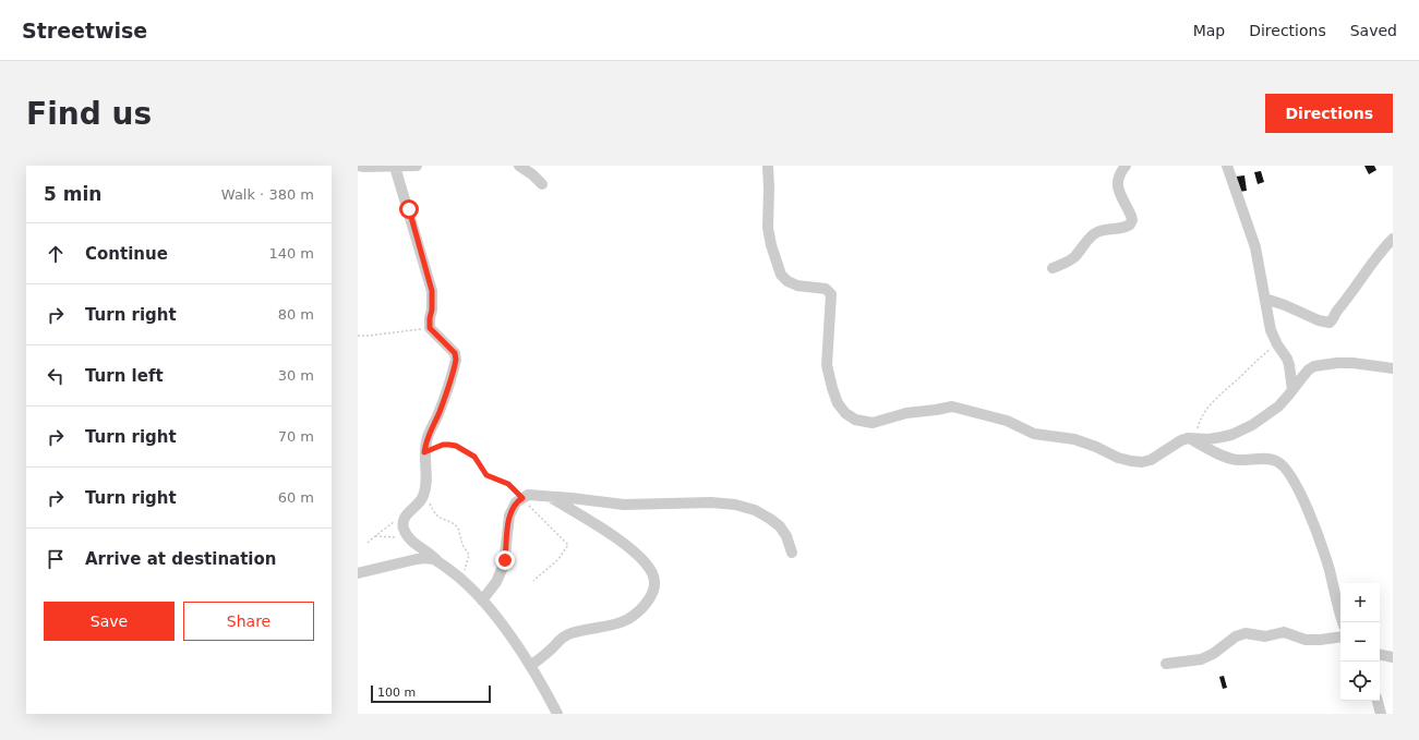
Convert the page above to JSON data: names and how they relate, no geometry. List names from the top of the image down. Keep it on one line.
{"scale_bar":"100 m","page":{"header":"Streetwise","nav":["Map","Directions","Saved"],"buttons":["Directions",["Save","Share"]],"title":"Find us","heading":["5 min","Walk · 380 m"],"list":[["Continue","140 m"],["Turn right","80 m"],["Turn left","30 m"],["Turn right","70 m"],["Turn right","60 m"],"Arrive at destination"],"map_buttons":["+","−"],"scale":"100 m"}}
